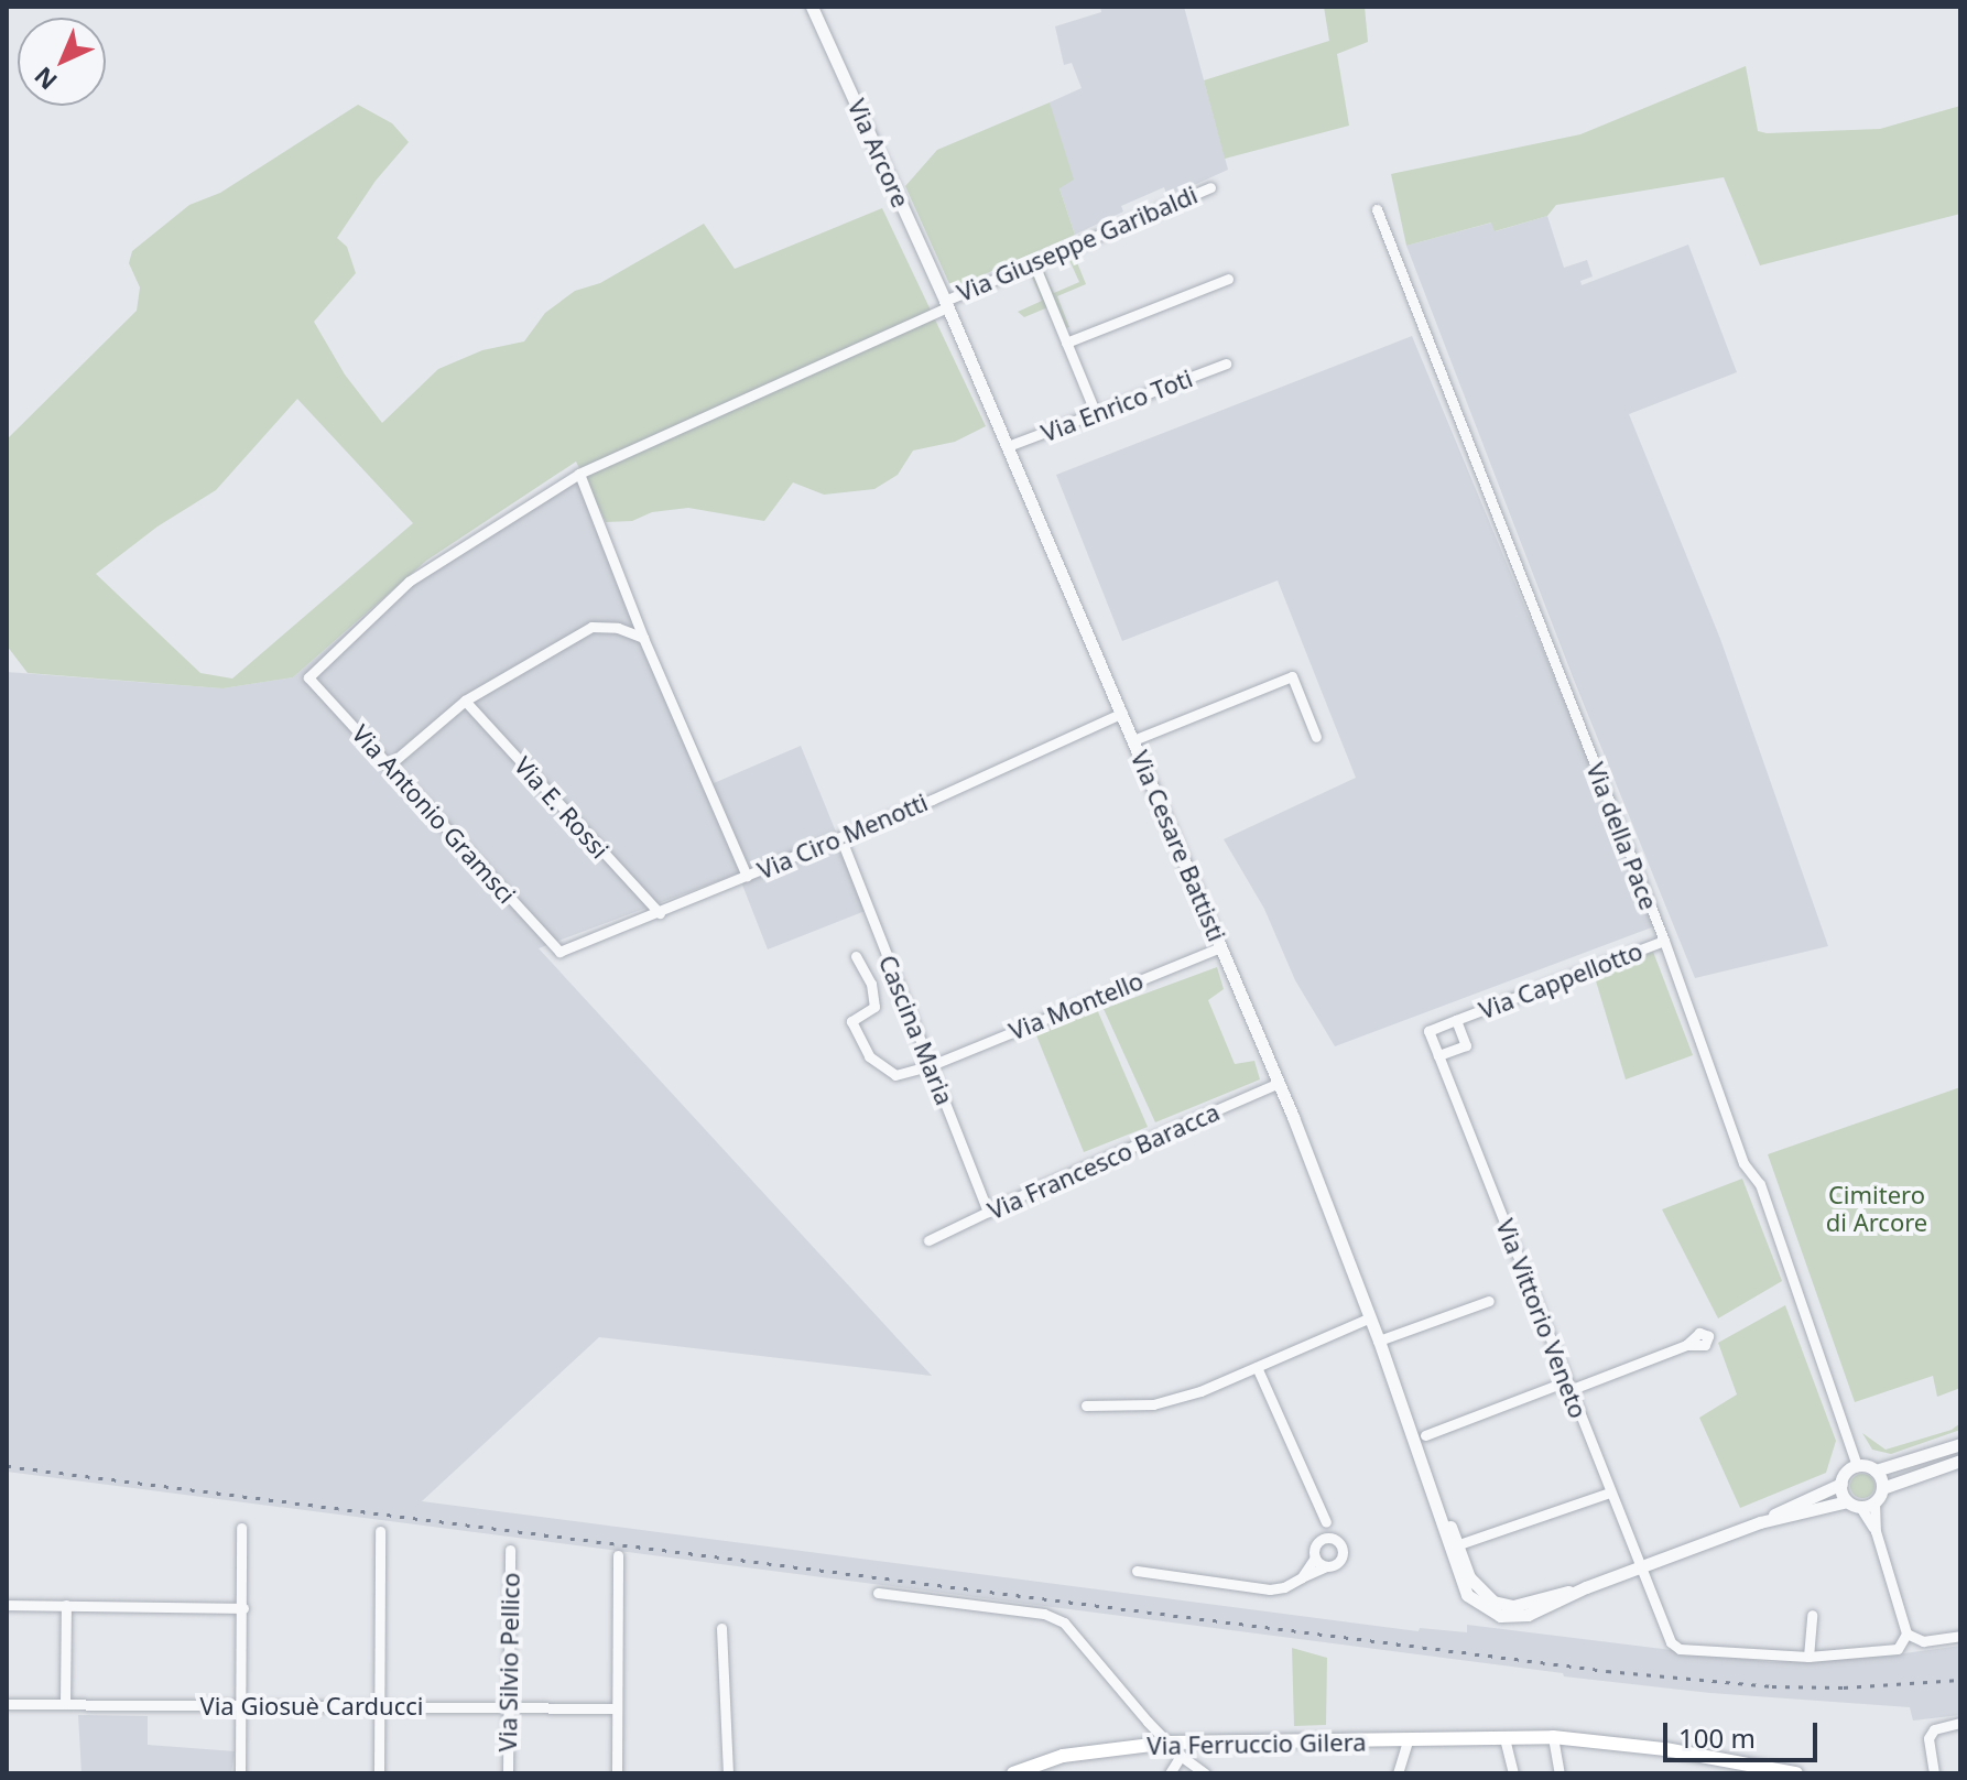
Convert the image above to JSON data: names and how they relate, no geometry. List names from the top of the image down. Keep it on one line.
{"streets":{"main road":["Via Ferruccio Gilera"],"street":["Via Arcore","Via Giuseppe Garibaldi","Via Enrico Toti","Via E. Rossi","Via Antonio Gramsci","Via Ciro Menotti","Via della Pace","Via Cesare Battisti","Via Cappellotto","Via Montello","Cascina Maria","Via Francesco Baracca","Via Vittorio Veneto","Via Silvio Pellico","Via Giosuè Carducci"]},"crossings":[["Via Arcore","Via Giuseppe Garibaldi"],["Via Arcore","Via Cesare Battisti"],["Via Giuseppe Garibaldi","Via Antonio Gramsci"],["Via Giuseppe Garibaldi","Via Cesare Battisti"],["Via Enrico Toti","Via Cesare Battisti"],["Via E. Rossi","Via Ciro Menotti"],["Via Antonio Gramsci","Via Ciro Menotti"],["Via Ciro Menotti","Via Cesare Battisti"],["Via della Pace","Via Cappellotto"],["Via Cesare Battisti","Via Montello"],["Via Cesare Battisti","Via Francesco Baracca"],["Via Cesare Battisti","Via Vittorio Veneto"],["Via Cappellotto","Via Vittorio Veneto"],["Via Montello","Cascina Maria"],["Cascina Maria","Via Francesco Baracca"],["Via Silvio Pellico","Via Giosuè Carducci"]],"parks":["Cimitero di Arcore"],"scale_bar":"100 m","north":"bottom left"}
